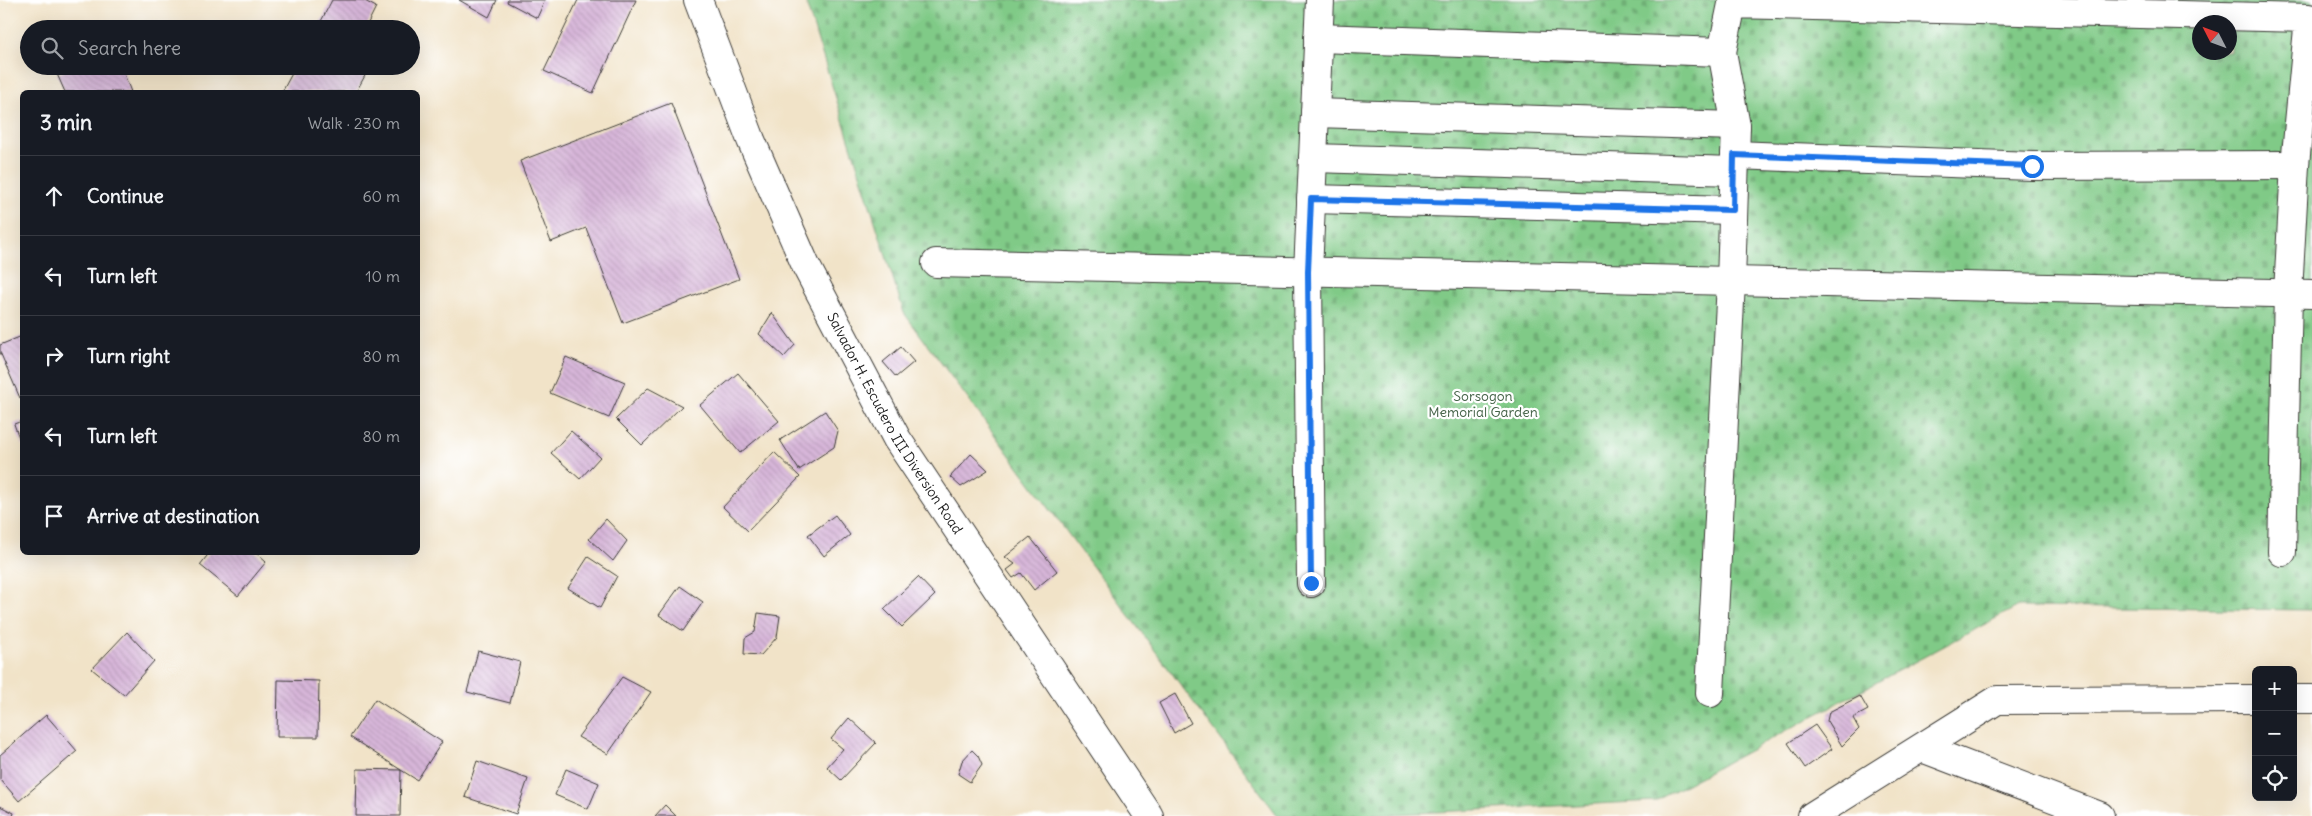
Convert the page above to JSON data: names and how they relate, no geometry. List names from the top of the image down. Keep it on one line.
{"streets":{"main road":["Salvador H. Escudero III Diversion Road"]},"parks":["Sorsogon Memorial Garden"],"north":"top left","page":{"search":"Search here","heading":["3 min","Walk · 230 m"],"list":[["Continue","60 m"],["Turn left","10 m"],["Turn right","80 m"],["Turn left","80 m"],"Arrive at destination"],"map_buttons":["+","−"]}}
